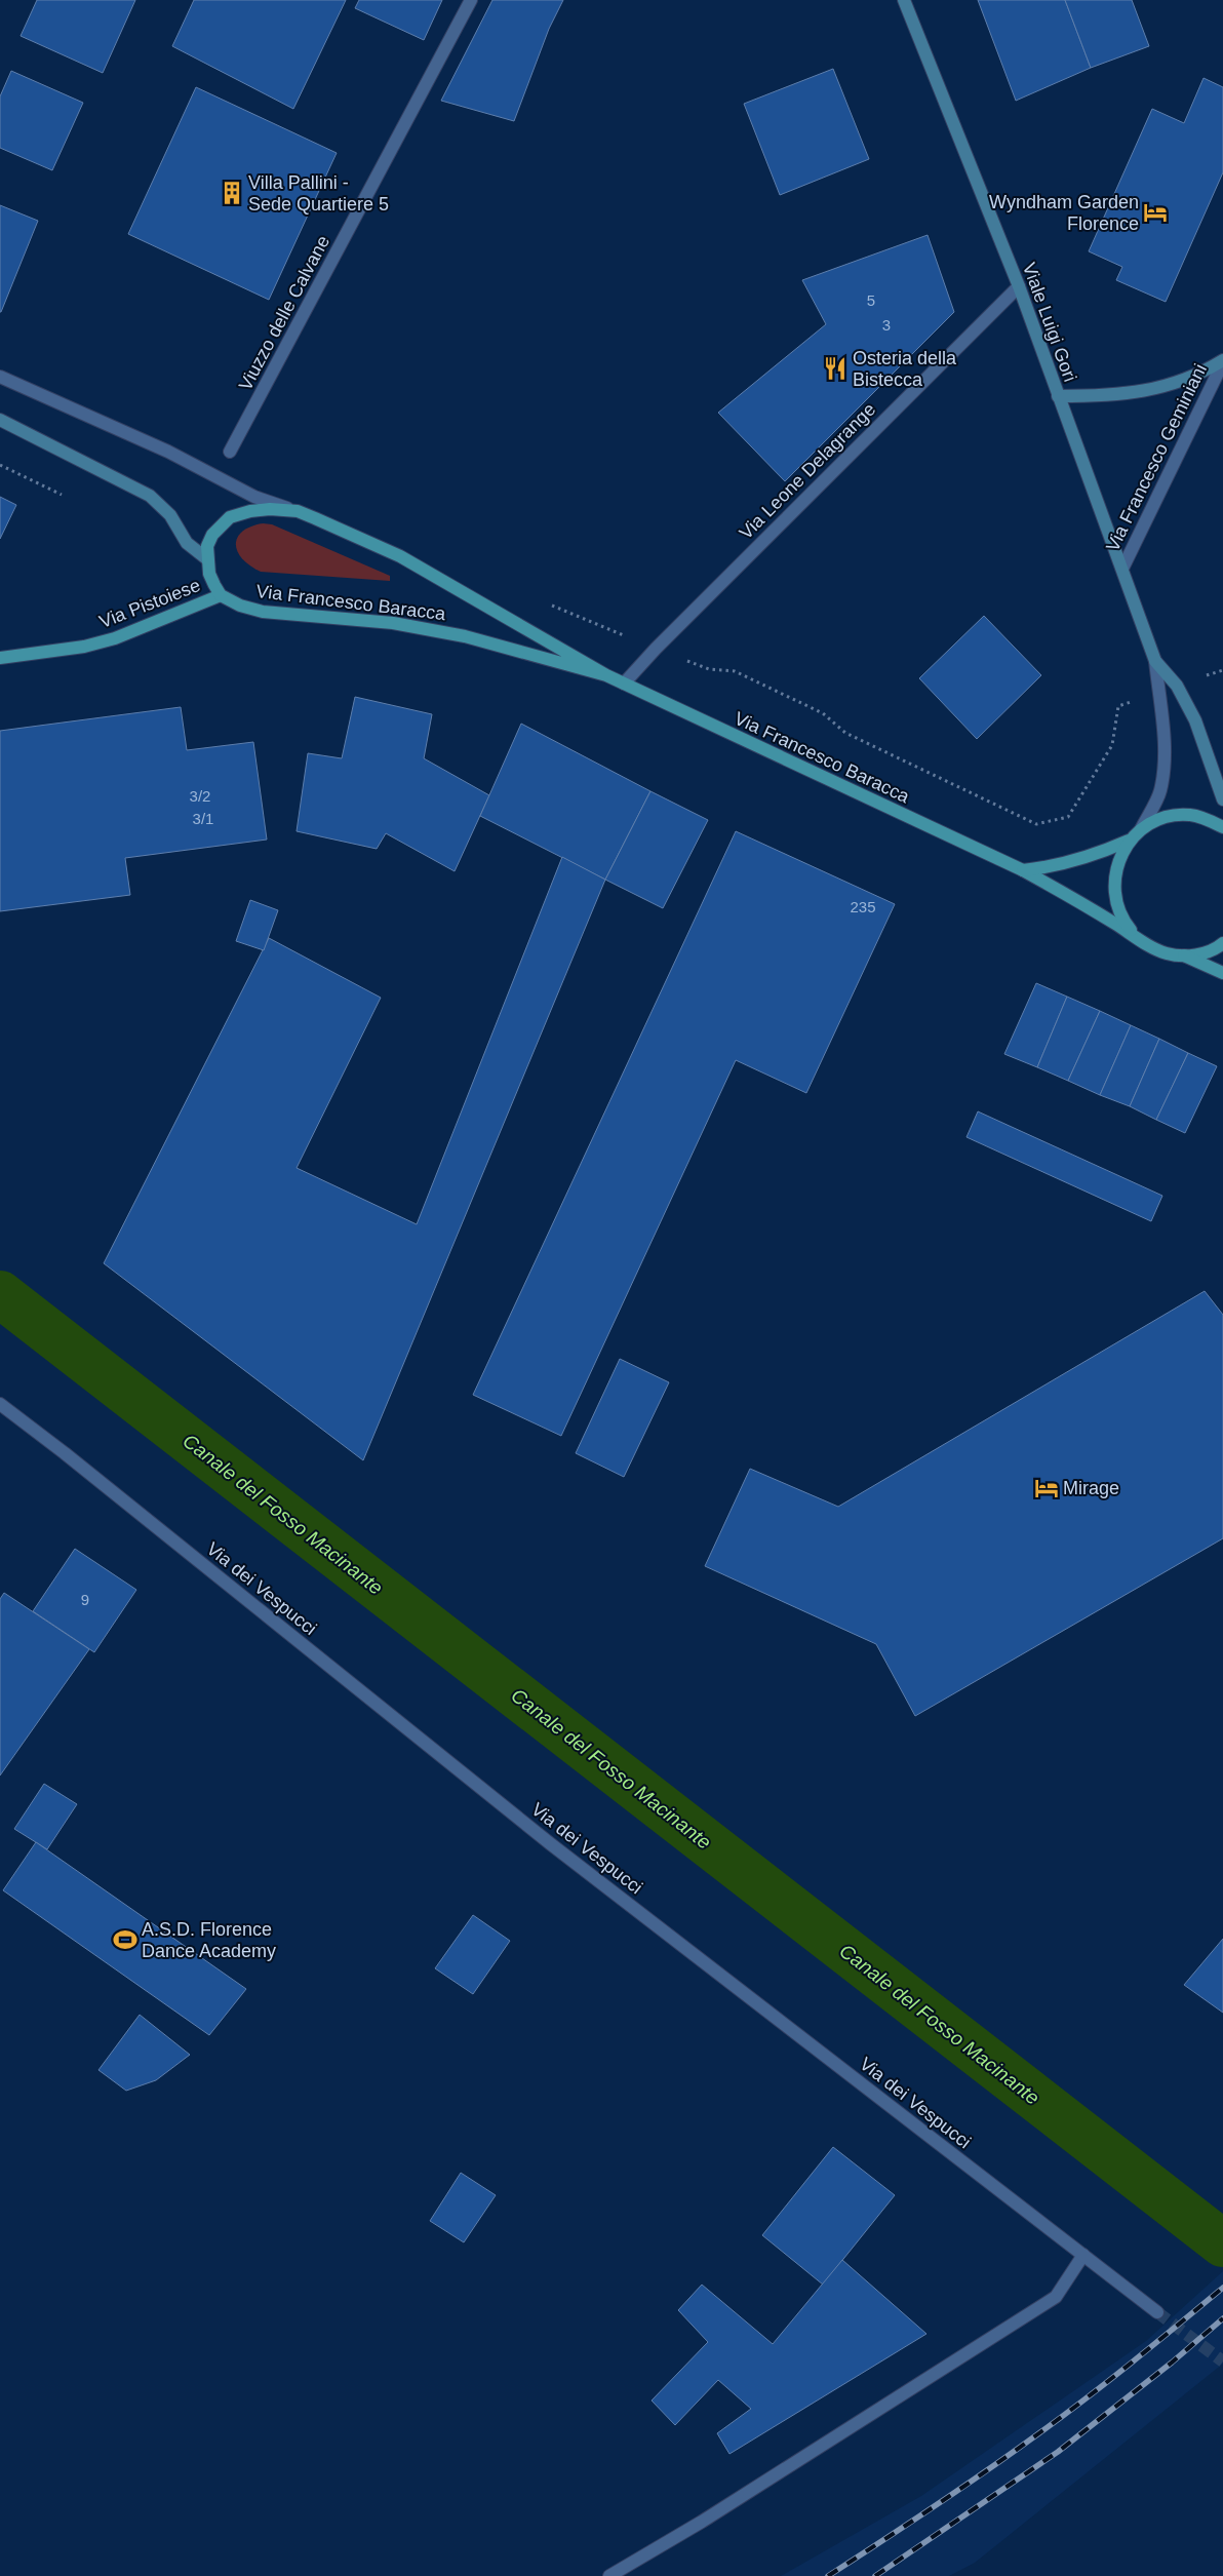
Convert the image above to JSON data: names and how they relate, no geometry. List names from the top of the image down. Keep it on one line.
{"streets":{"main road":["Via Francesco Baracca","Via Pistoiese"],"street":["Viuzzo delle Calvane","Viale Luigi Gori","Via Francesco Geminiani","Via Leone Delagrange","Via dei Vespucci"]},"crossings":[["Viale Luigi Gori","Via Francesco Geminiani"],["Viale Luigi Gori","Via Leone Delagrange"],["Viale Luigi Gori","Via Francesco Baracca"],["Via Leone Delagrange","Via Francesco Baracca"],["Via Francesco Baracca","Via Pistoiese"]],"water":["Canale del Fosso Macinante"],"places":{"building":["Villa Pallini - Sede Quartiere 5"],"hotel":["Wyndham Garden Florence","Mirage"],"restaurant":["Osteria della Bistecca"],"sports":["A.S.D. Florence Dance Academy"]},"house_numbers":["5","3","3/2","3/1","235","9"]}
